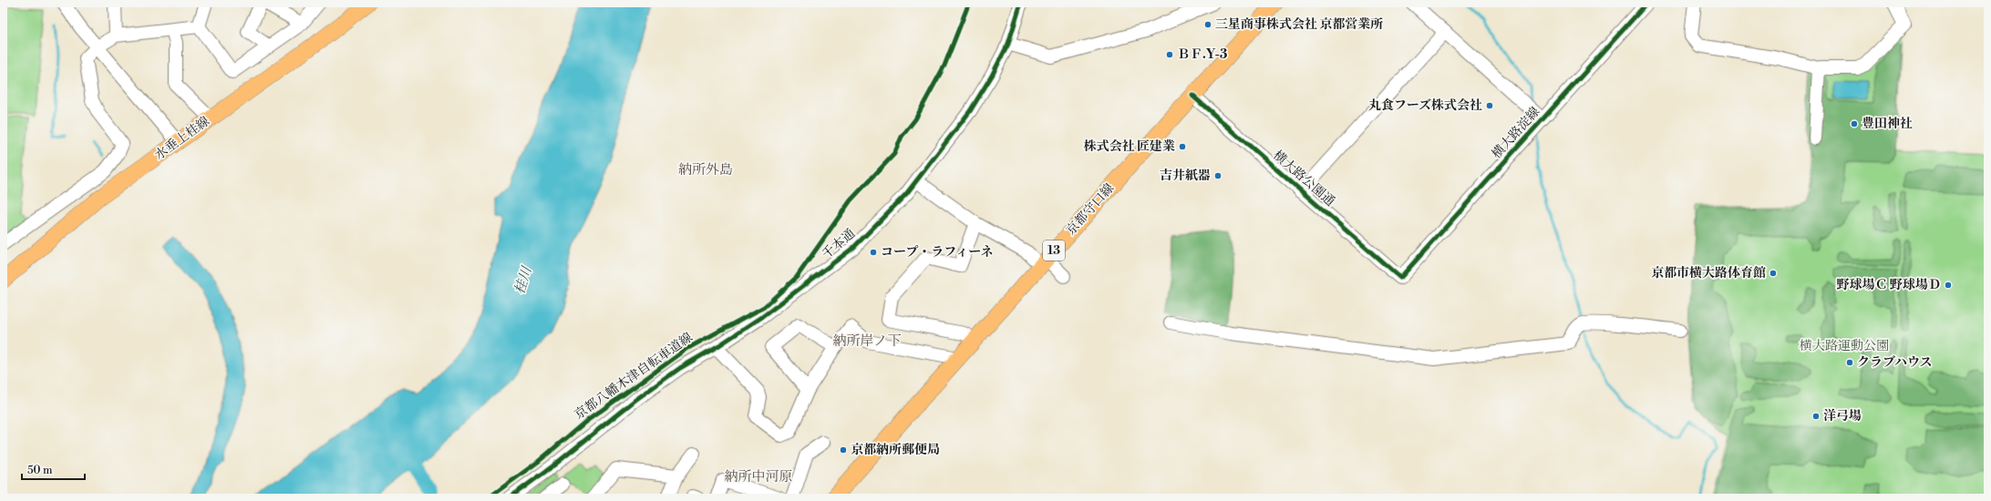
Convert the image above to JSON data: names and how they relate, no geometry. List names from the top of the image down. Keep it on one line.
{"streets":{"main road":["水垂上桂線","京都守口線","13"],"street":["横大路淀線","横大路公園通","千本通"],"cycle path":["京都八幡木津自転車道線"]},"crossings":[["横大路淀線","横大路公園通"],["横大路公園通","京都守口線"]],"districts":["納所外島","納所岸ノ下","納所中河原"],"water":["桂川"],"parks":["横大路運動公園"],"places":["三星商事株式会社 京都営業所","ＢＦ.Y-3","丸食フーズ株式会社","豊田神社","株式会社 匠建業","吉井紙器","コープ・ラフィーネ","京都市横大路体育館","野球場Ｃ 野球場Ｄ","クラブハウス","洋弓場","京都納所郵便局"],"scale_bar":"50 m"}
